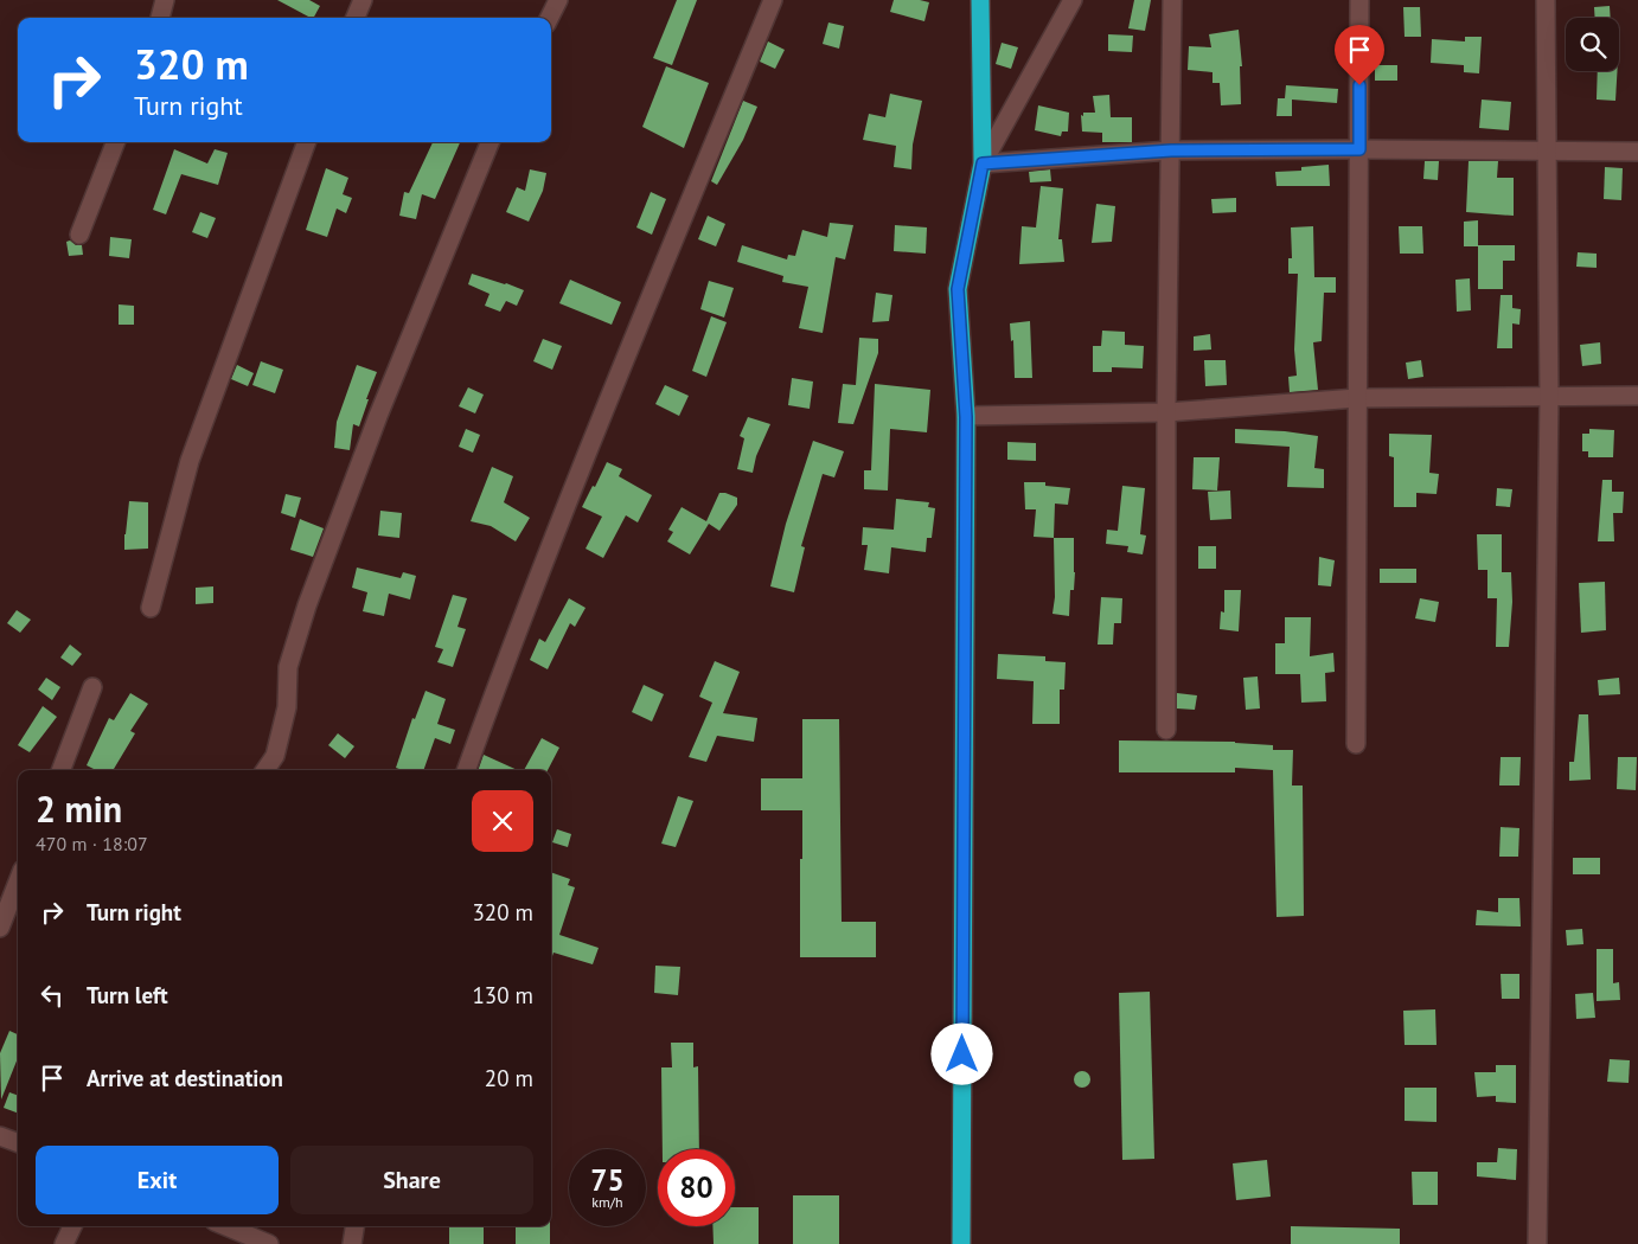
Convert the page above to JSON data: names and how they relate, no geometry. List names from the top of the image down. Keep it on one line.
{"page":{"turn":["320 m","Turn right"],"heading":["2 min","470 m · 18:07"],"list":[{"name":"Turn right","value":"320 m"},{"name":"Turn left","value":"130 m"},{"name":"Arrive at destination","value":"20 m"}],"buttons":["Exit","Share"],"speed":"75 km/h","limit":"80"}}
